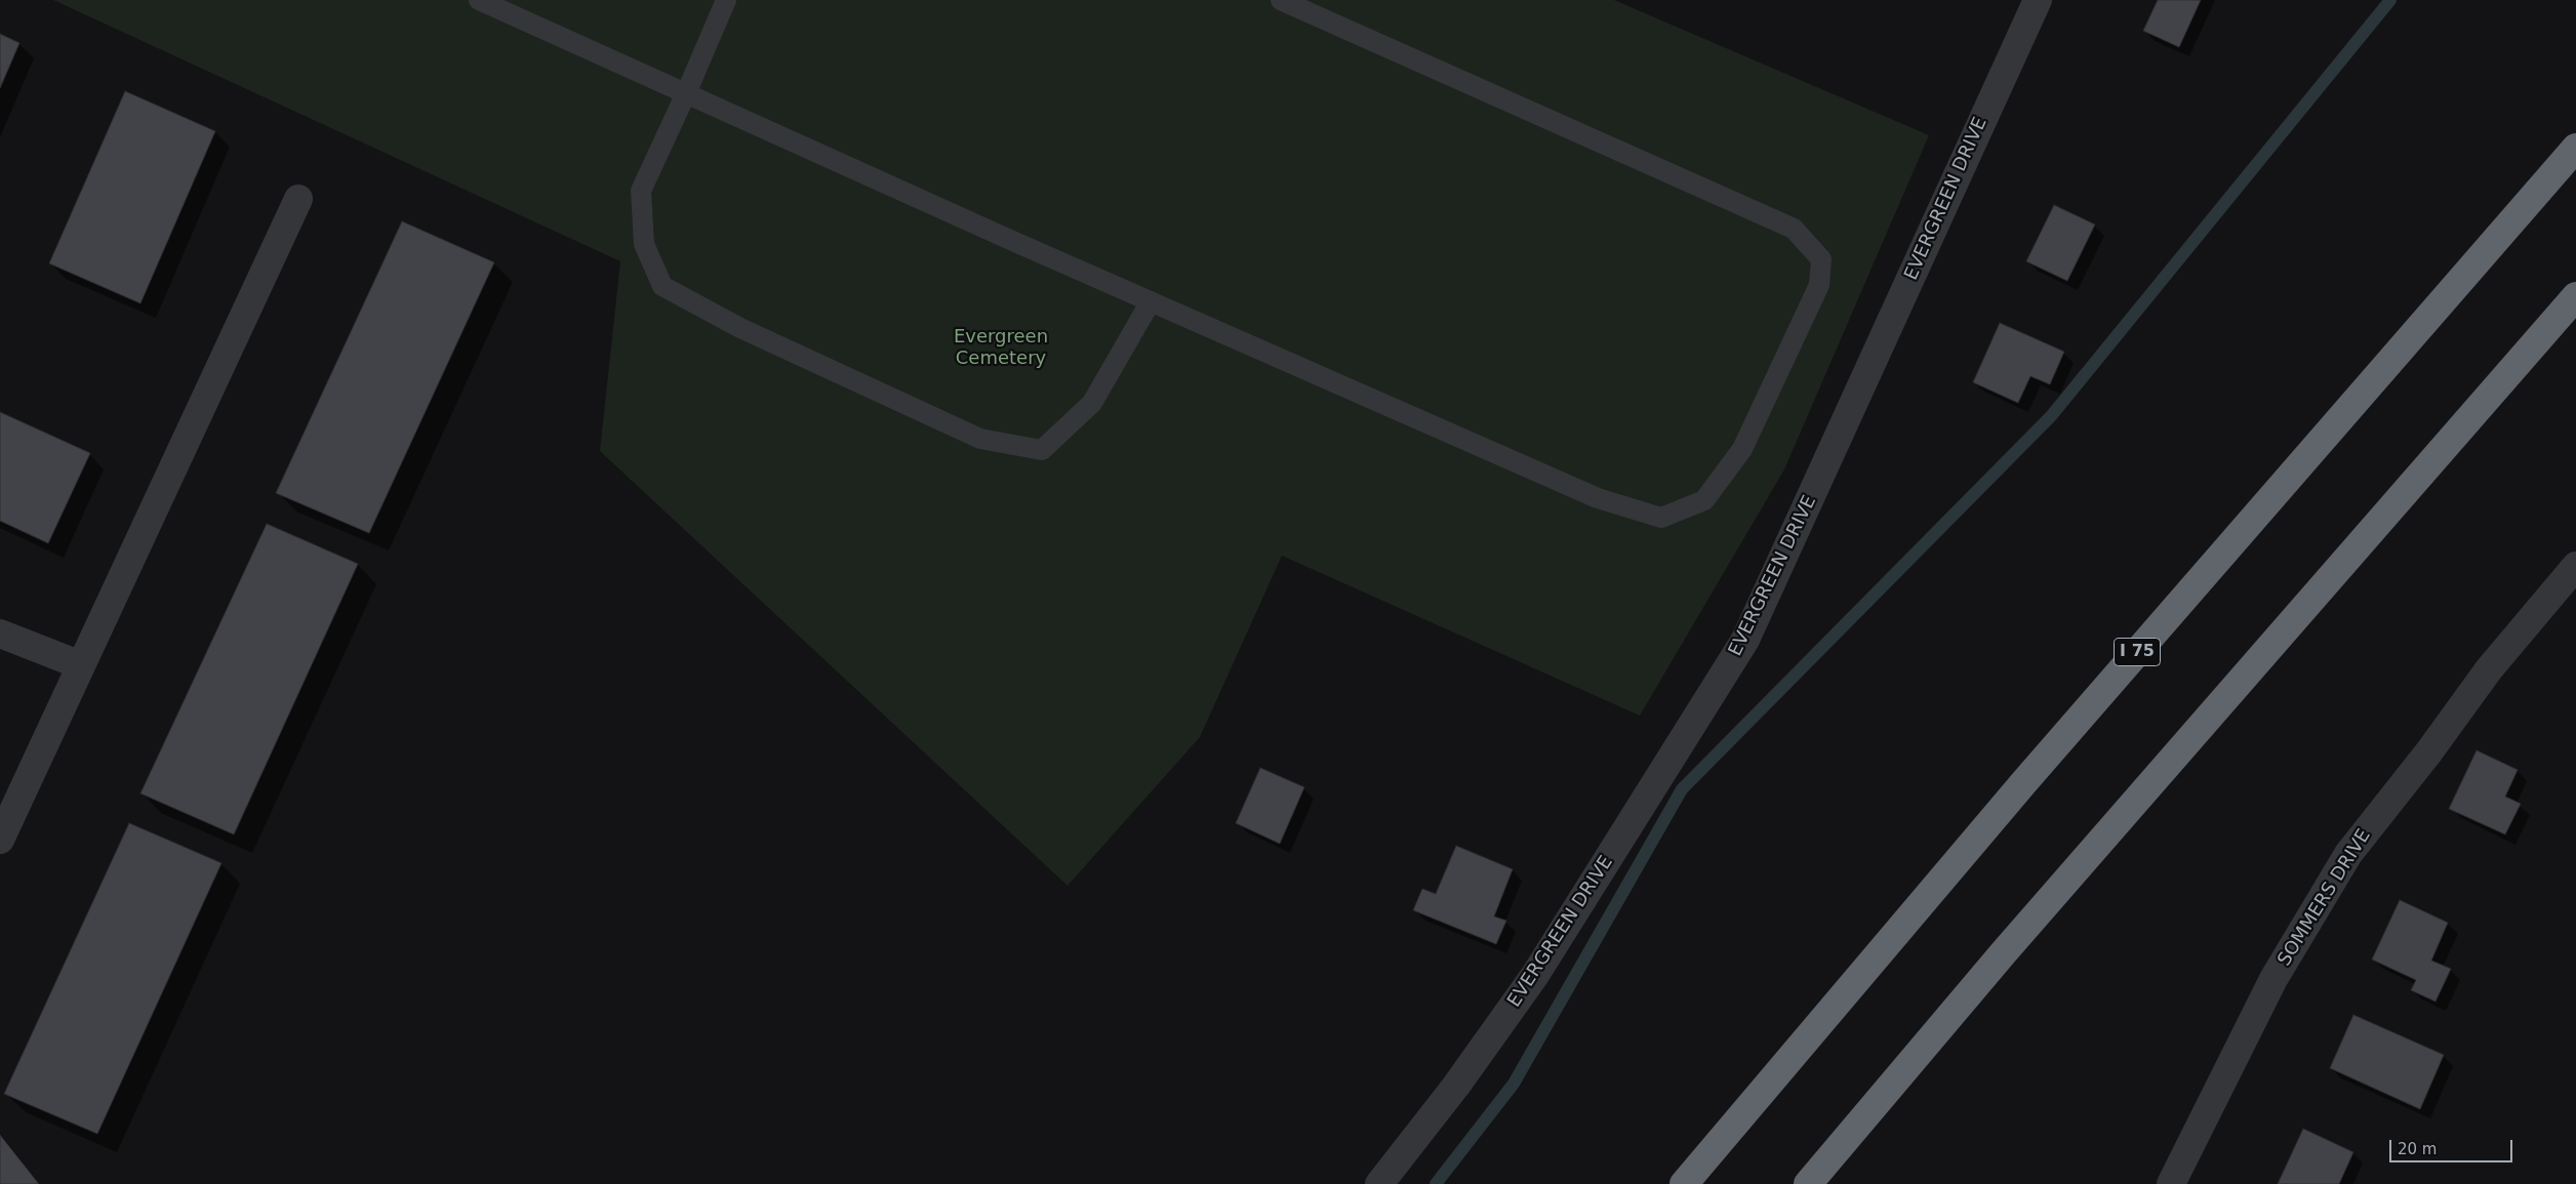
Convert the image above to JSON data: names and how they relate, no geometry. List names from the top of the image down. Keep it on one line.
{"streets":{"highway":["I 75"],"street":["EVERGREEN DRIVE","SOMMERS DRIVE"]},"parks":["Evergreen Cemetery"],"scale_bar":"20 m"}
